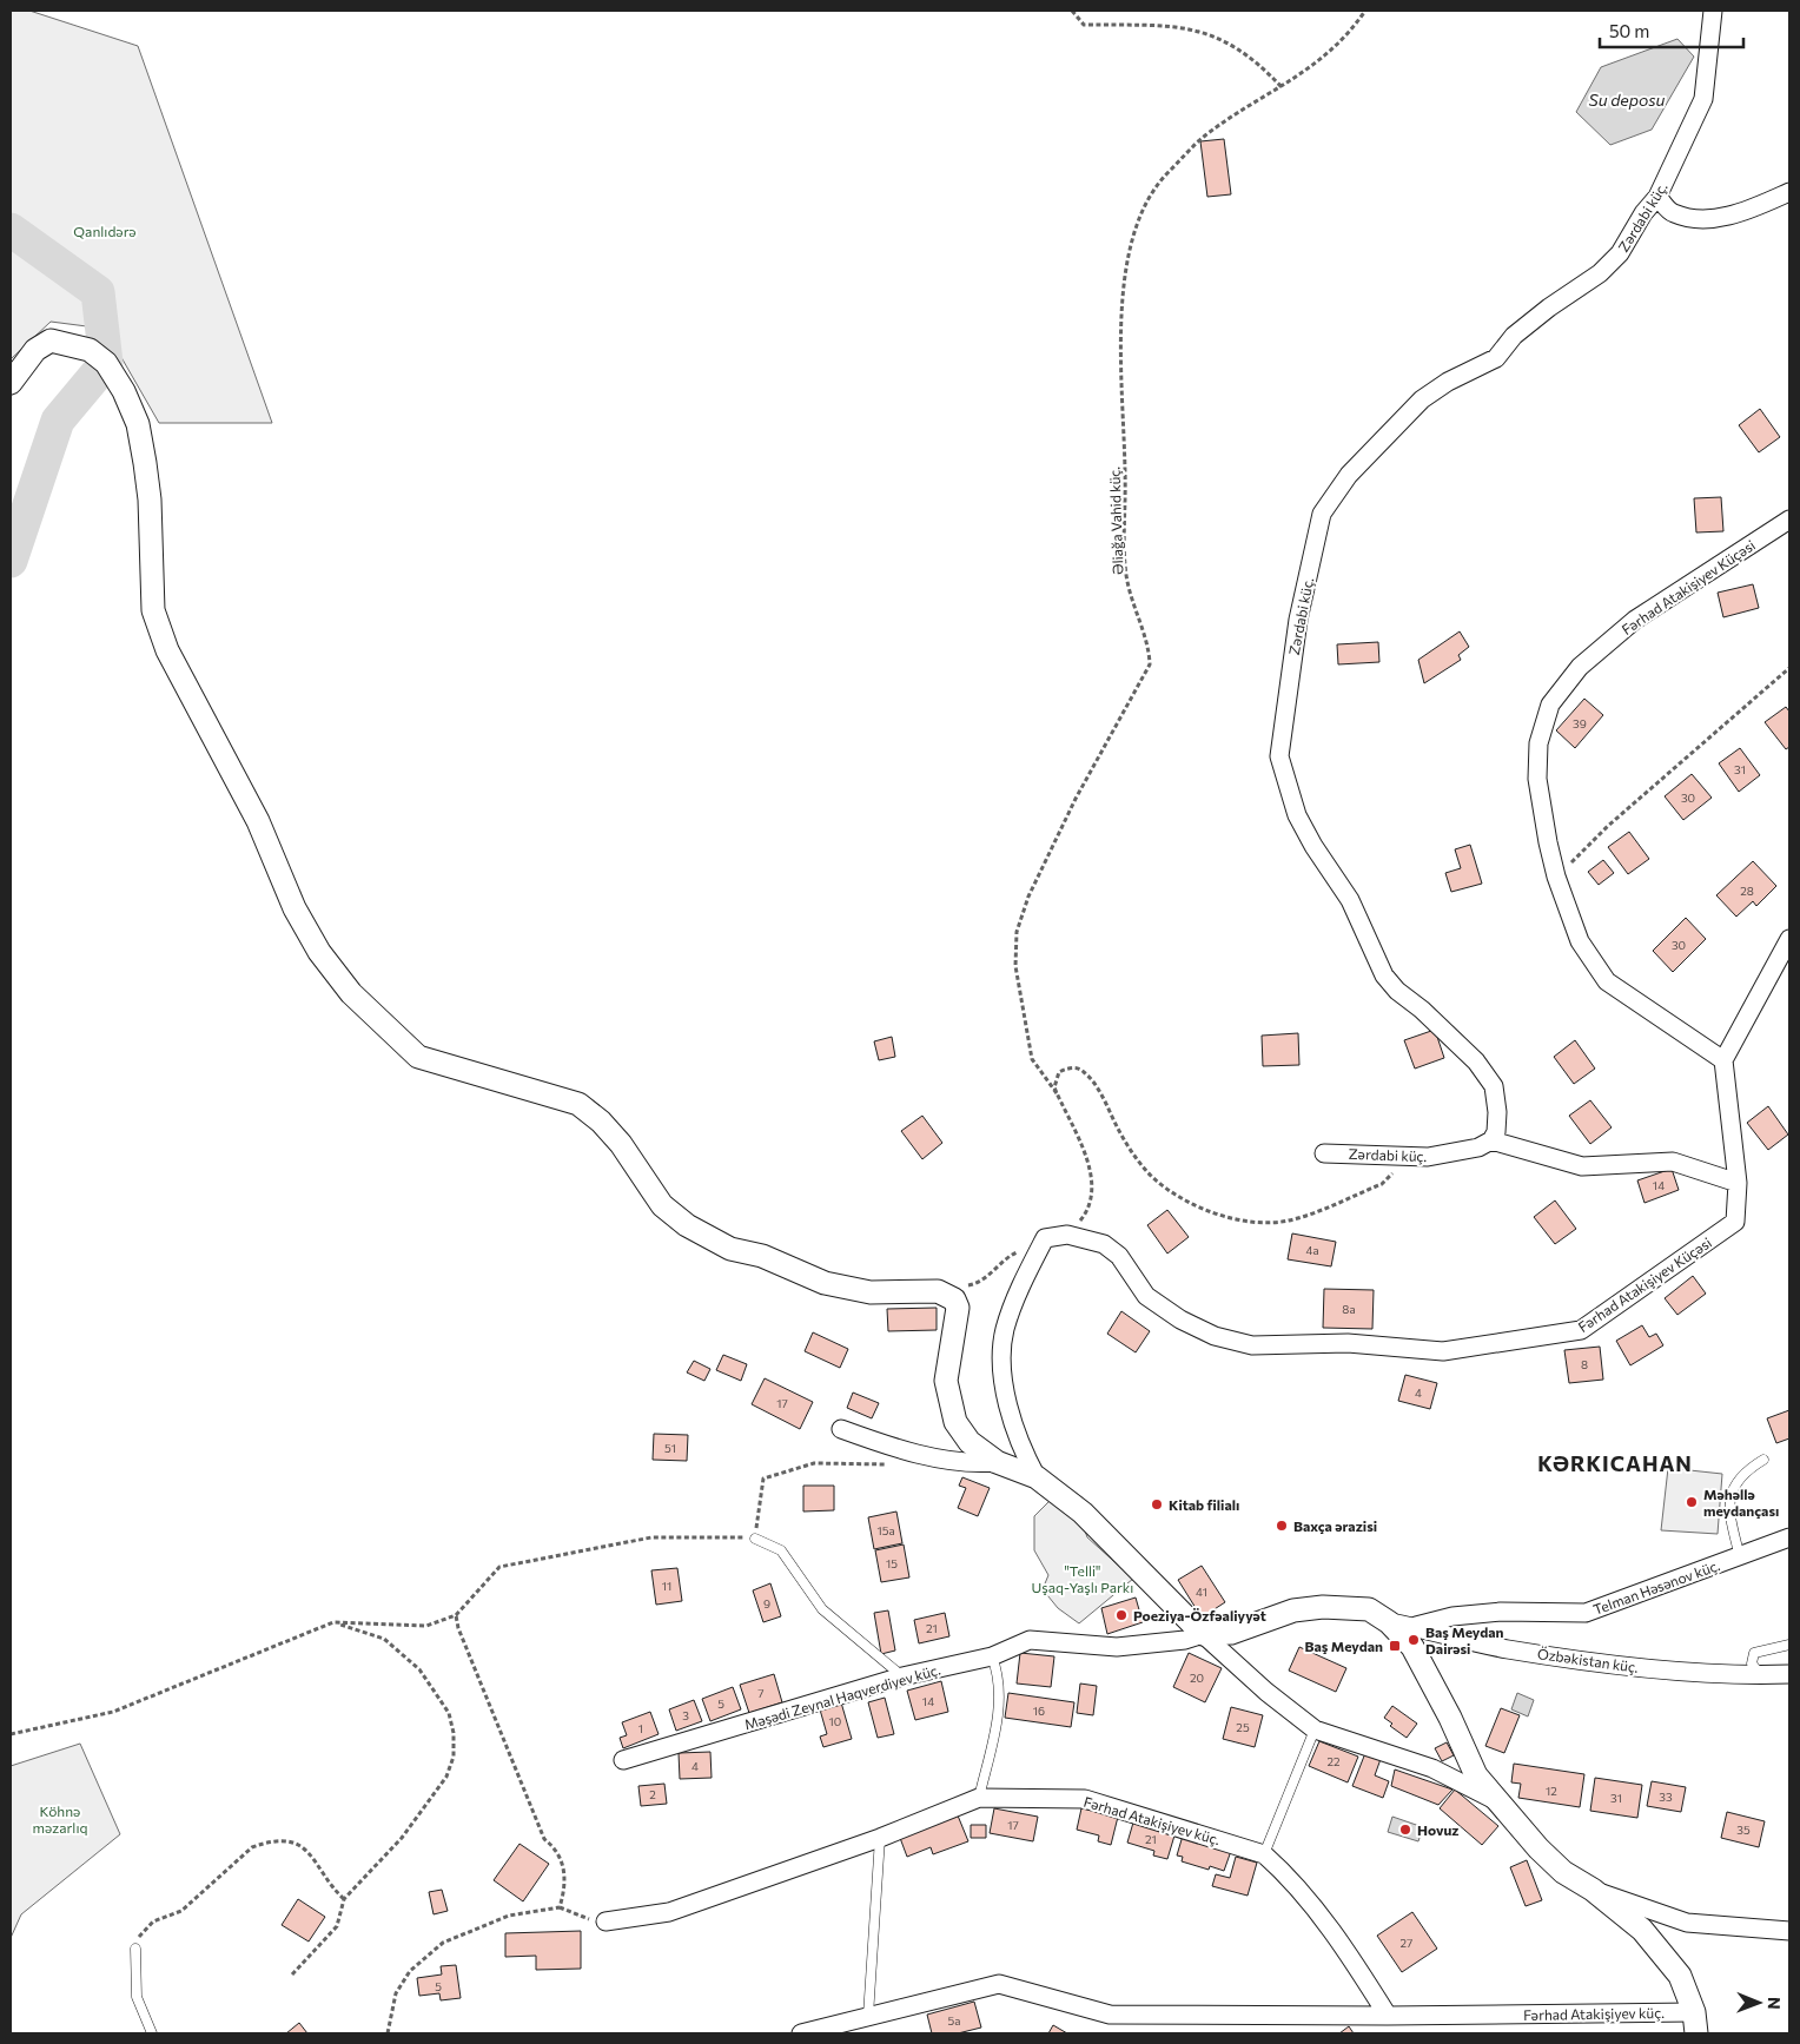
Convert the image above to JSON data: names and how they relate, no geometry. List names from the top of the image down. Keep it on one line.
{"streets":{"street":["Zərdabi küç.","Fərhad Atakişiyev Küçəsi","Telman Həsənov küç.","Özbəkistan küç.","Məşədi Zeynal Haqverdiyev küç.","Fərhad Atakişiyev küç."],"path":["Əliağa Vahid küç."]},"crossings":[["Əliağa Vahid küç.","Fərhad Atakişiyev Küçəsi"],["Telman Həsənov küç.","Özbəkistan küç."]],"districts":["KƏRKICAHAN"],"water":["Su deposu"],"parks":["Qanlıdərə","\"Telli\" Uşaq-Yaşlı Parkı","Köhnə məzarlıq"],"places":{"other":["Məhəllə meydançası","Kitab filialı","Baxça ərazisi","Poeziya-Özfəaliyyət","Baş Meydan Dairəsi","Hovuz"],"transit":["Baş Meydan"]},"house_numbers":["39","31","30","28","30","14","4а","8a","8","4","17","51","15а","15","11","41","9","21","20","7","14","5","16","3","10","25","1","22","4","12","2","33","31","17","35","21","27","5","5a"],"scale_bar":"50 m","north":"right"}
